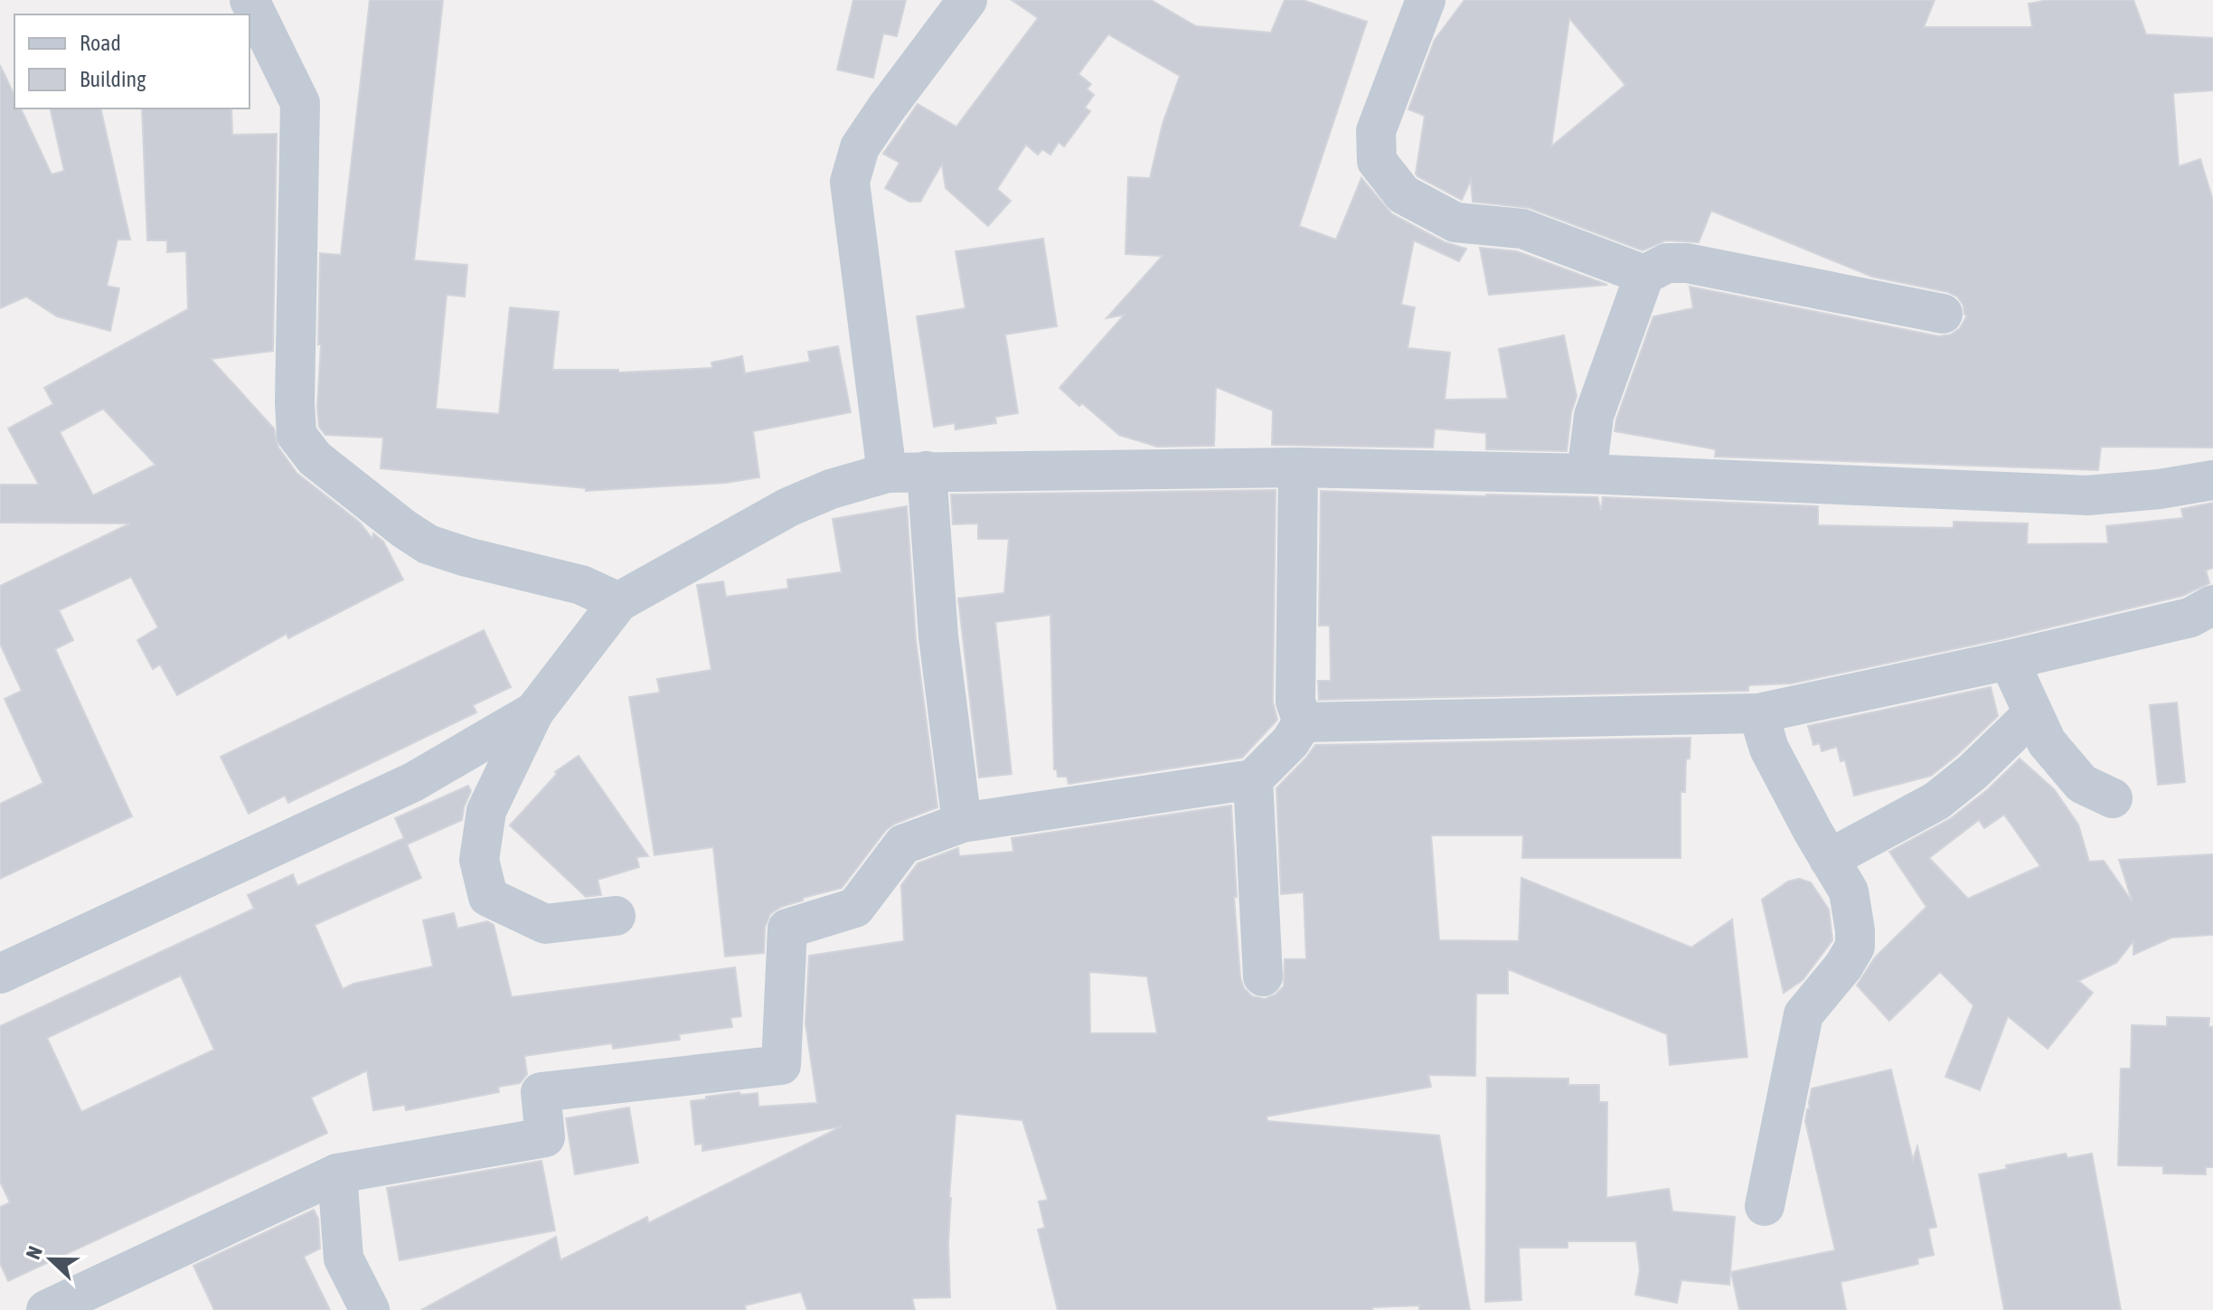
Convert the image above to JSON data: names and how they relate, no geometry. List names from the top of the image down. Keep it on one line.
{"legend":["Road","Building"],"north":"left"}
